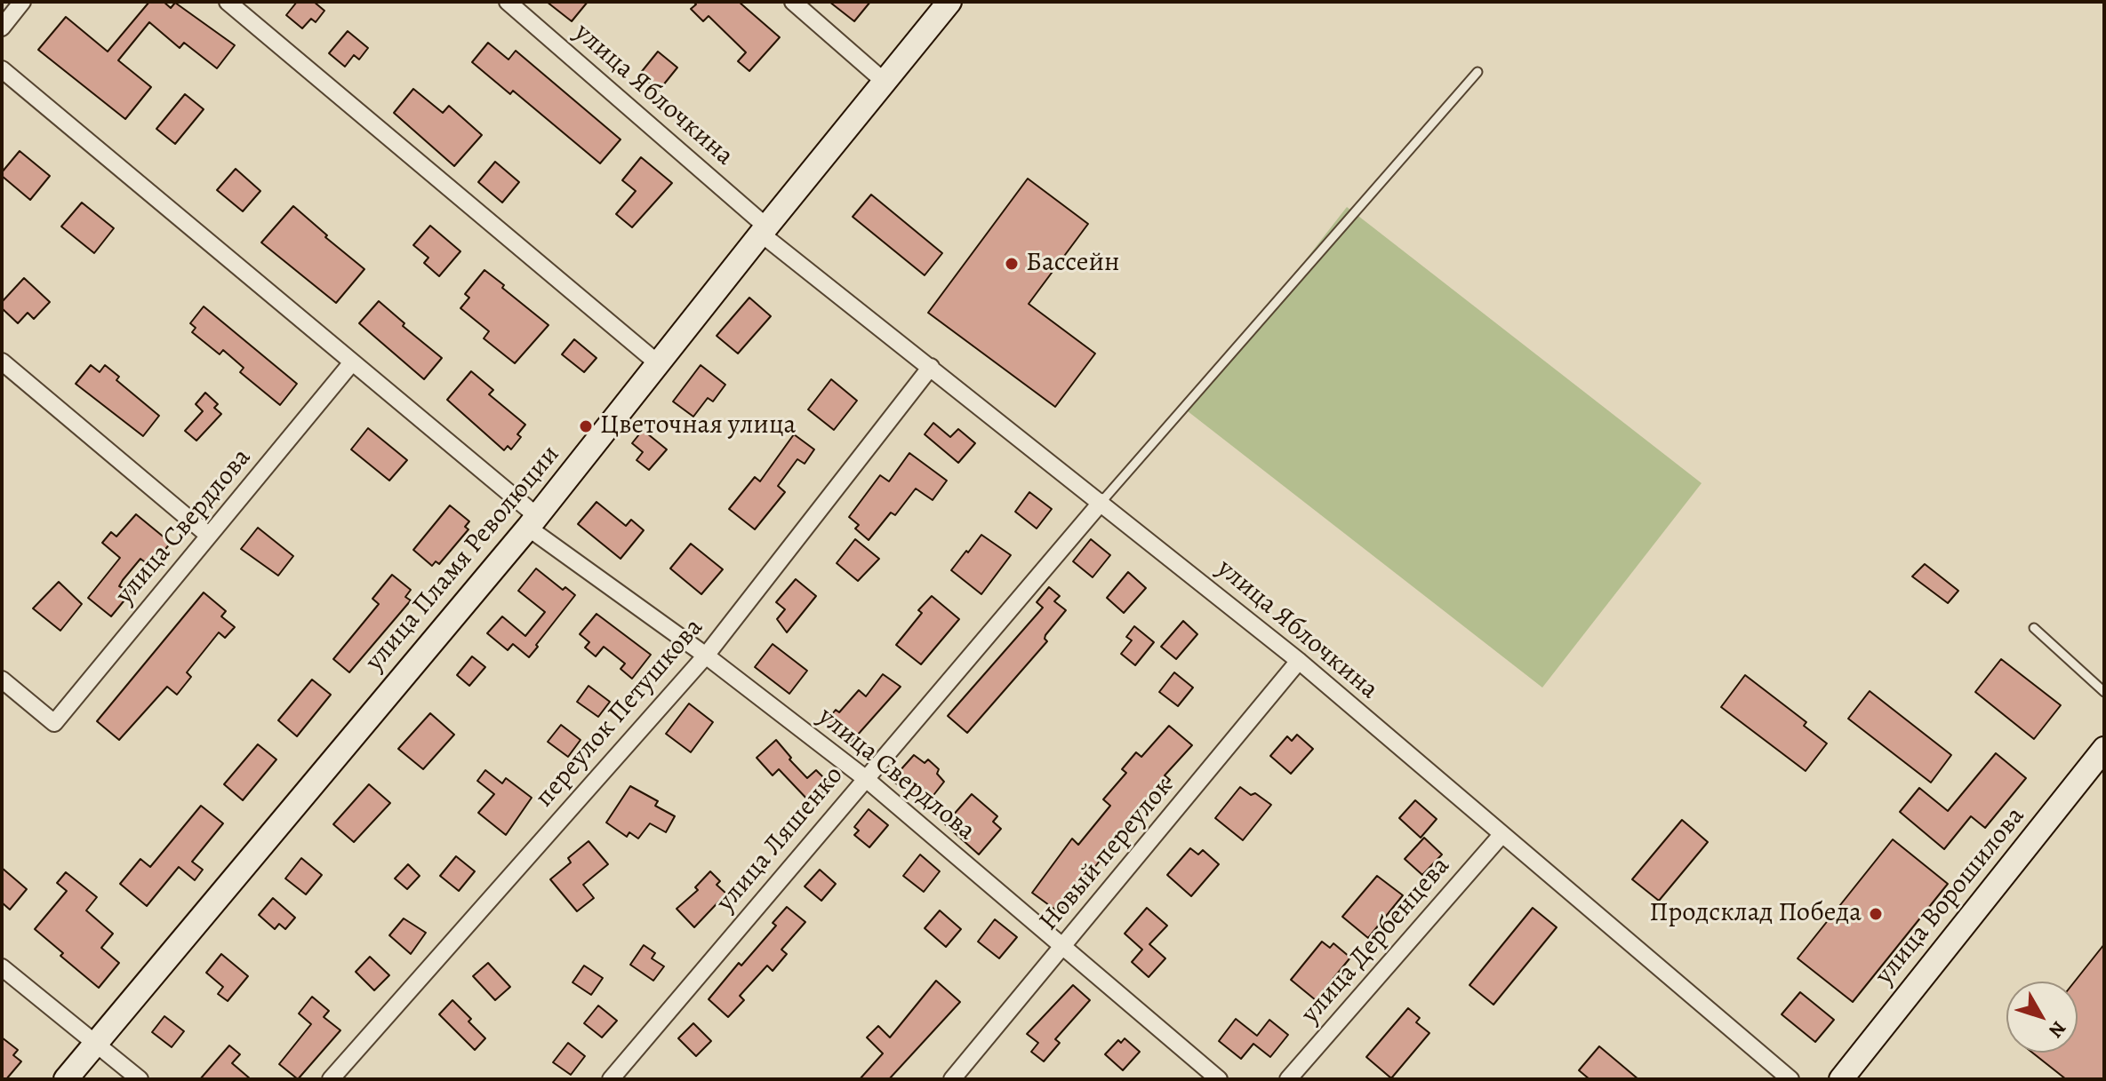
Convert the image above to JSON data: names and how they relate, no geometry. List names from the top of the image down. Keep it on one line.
{"streets":{"street":["улица Яблочкина","улица Свердлова","улица Пламя Революции","переулок Петушкова","улица Ляшенко","Новый переулок","улица Ворошилова","улица Дербенцева"]},"crossings":[["улица Яблочкина","улица Пламя Революции"],["улица Яблочкина","переулок Петушкова"],["улица Яблочкина","улица Ляшенко"],["улица Яблочкина","Новый переулок"],["улица Яблочкина","улица Дербенцева"],["улица Свердлова","улица Пламя Революции"],["улица Свердлова","переулок Петушкова"],["улица Свердлова","улица Ляшенко"],["улица Свердлова","Новый переулок"]],"places":["Бассейн","Цветочная улица","Продсклад Победа"],"north":"bottom right"}
